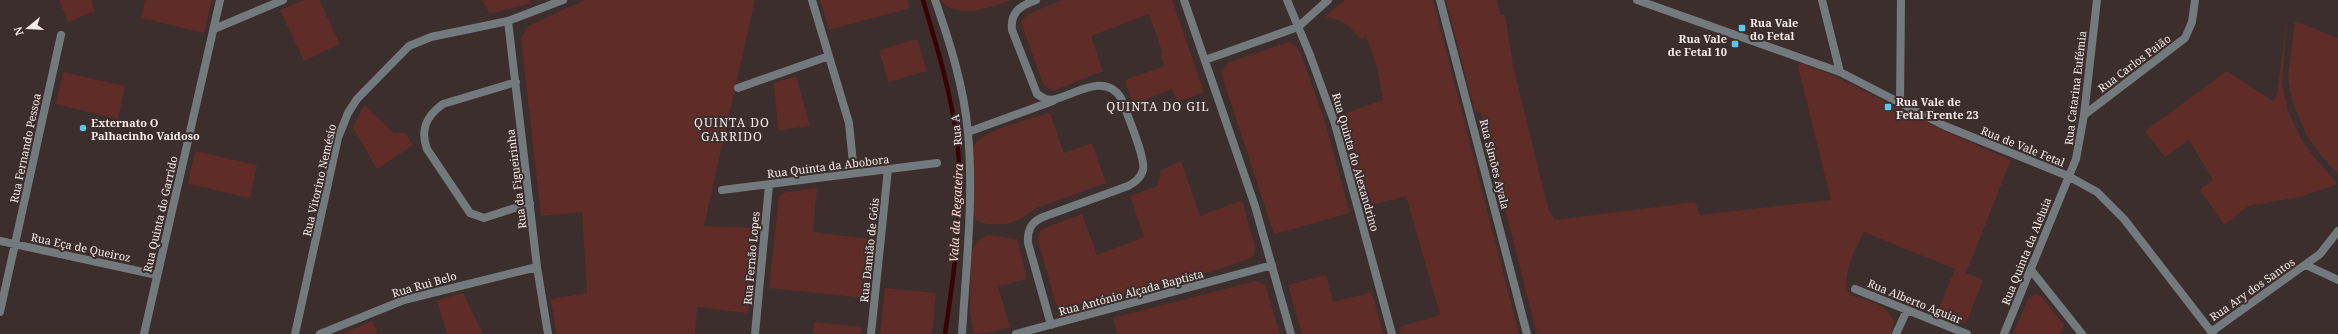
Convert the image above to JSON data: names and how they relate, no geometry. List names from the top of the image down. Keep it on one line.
{"streets":{"street":["Rua Carlos Paião","Rua Catarina Eufémia","Rua A","Rua de Vale Fetal","Rua Fernando Pessoa","Rua Quinta do Alexandrino","Rua Simões Ayala","Rua Quinta da Abobora","Rua da Figueirinha","Rua Vitorino Nemésio","Rua Quinta do Garrido","Rua Eça de Queiroz","Rua Damião de Góis","Rua Quinta da Aleluia","Rua Fernão Lopes","Rua Rui Belo","Rua Ary dos Santos","Rua António Alçada Baptista","Rua Alberto Aguiar"]},"crossings":[["Rua Carlos Paião","Rua Catarina Eufémia"],["Rua Catarina Eufémia","Rua de Vale Fetal"],["Rua Catarina Eufémia","Rua Quinta da Aleluia"],["Rua de Vale Fetal","Rua Quinta da Aleluia"],["Rua de Vale Fetal","Rua Ary dos Santos"],["Rua Fernando Pessoa","Rua Eça de Queiroz"],["Rua Quinta da Abobora","Rua Damião de Góis"],["Rua Quinta da Abobora","Rua Fernão Lopes"],["Rua da Figueirinha","Rua Vitorino Nemésio"],["Rua da Figueirinha","Rua Rui Belo"],["Rua Quinta do Garrido","Rua Eça de Queiroz"]],"districts":["QUINTA DO GIL","QUINTA DO GARRIDO"],"water":["Vala da Regateira"],"places":{"transit":["Rua Vale do Fetal","Rua Vale de Fetal 10","Rua Vale de Fetal Frente 23"],"other":["Externato O Palhacinho Vaidoso"]},"north":"left"}
